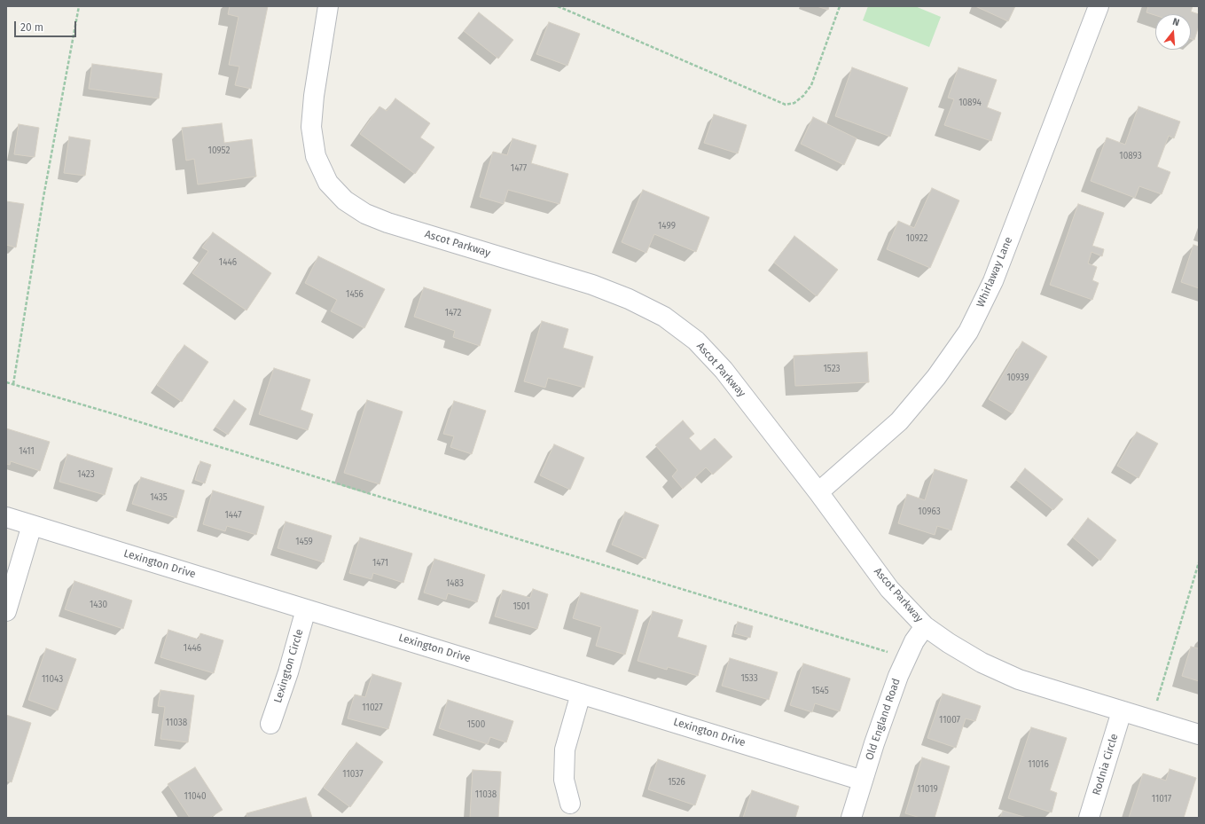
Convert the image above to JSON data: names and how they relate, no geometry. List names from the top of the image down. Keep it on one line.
{"streets":{"street":["Ascot Parkway","Whirlaway Lane","Lexington Drive","Lexington Circle","Old England Road","Rodnia Circle"]},"crossings":[["Ascot Parkway","Whirlaway Lane"],["Ascot Parkway","Old England Road"],["Ascot Parkway","Rodnia Circle"],["Lexington Drive","Lexington Circle"],["Lexington Drive","Old England Road"]],"house_numbers":["10894","10952","10893","1477","1499","10922","1446","1456","1472","1523","10939","1411","1423","1435","10963","1447","1459","1471","1483","1430","1501","1446","1533","11043","1545","11027","11007","11038","1500","11016","11037","1526","11019","11038","11040","11017"],"scale_bar":"20 m","north":"top"}
